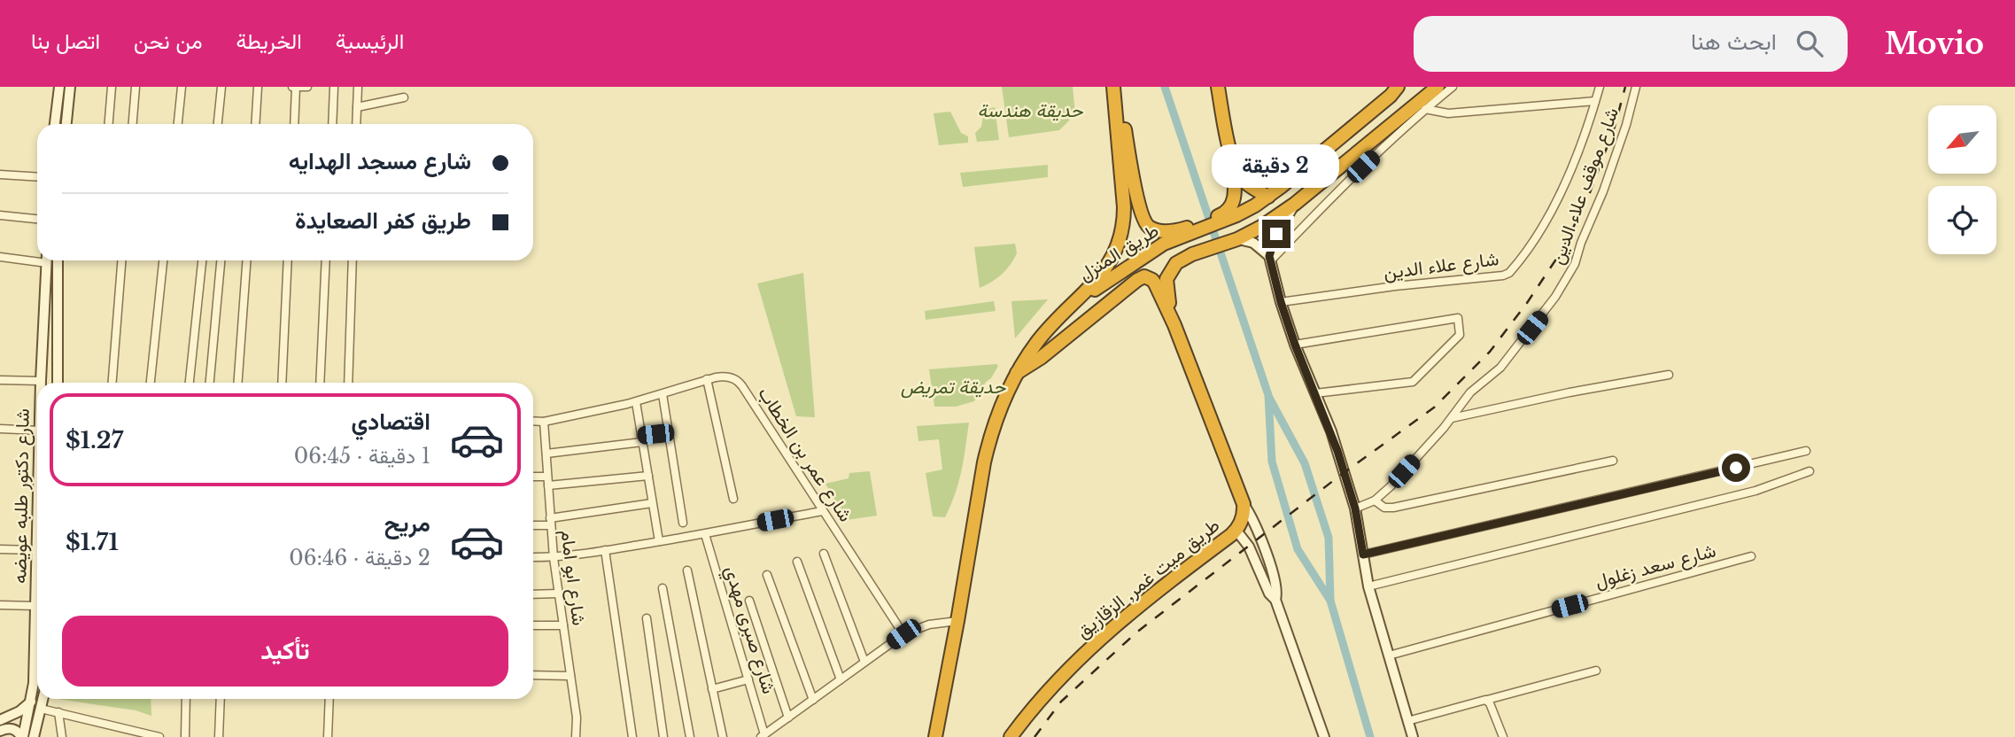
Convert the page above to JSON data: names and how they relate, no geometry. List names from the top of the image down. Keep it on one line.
{"streets":{"highway":["طريق المنزل","طريق ميت غمر, الزقازيق"],"street":["شارع موقف علاء الدين","شارع علاء الدين","شارع عمر بن الخطاب","شارع دكتور طلبه عويضه","شارع سعد زغلول","شارع ابو امام","شارع صبرى مهدي"]},"crossings":[["شارع عمر بن الخطاب","شارع ابو امام"]],"parks":["حديقة هندسة","حديقة تمريض"],"north":"bottom left","page":{"header":"Movio","search":"ابحث هنا","nav":["الرئيسية","الخريطة","من نحن","اتصل بنا"],"banner":["شارع مسجد الهدايه","طريق كفر الصعايدة"],"bubble":"2 دقيقة","list":[{"name":"اقتصادي","note":"1 دقيقة · 06:45","value":"$1.27"},{"name":"مريح","note":"2 دقيقة · 06:46","value":"$1.71"}],"buttons":"تأكيد"}}
